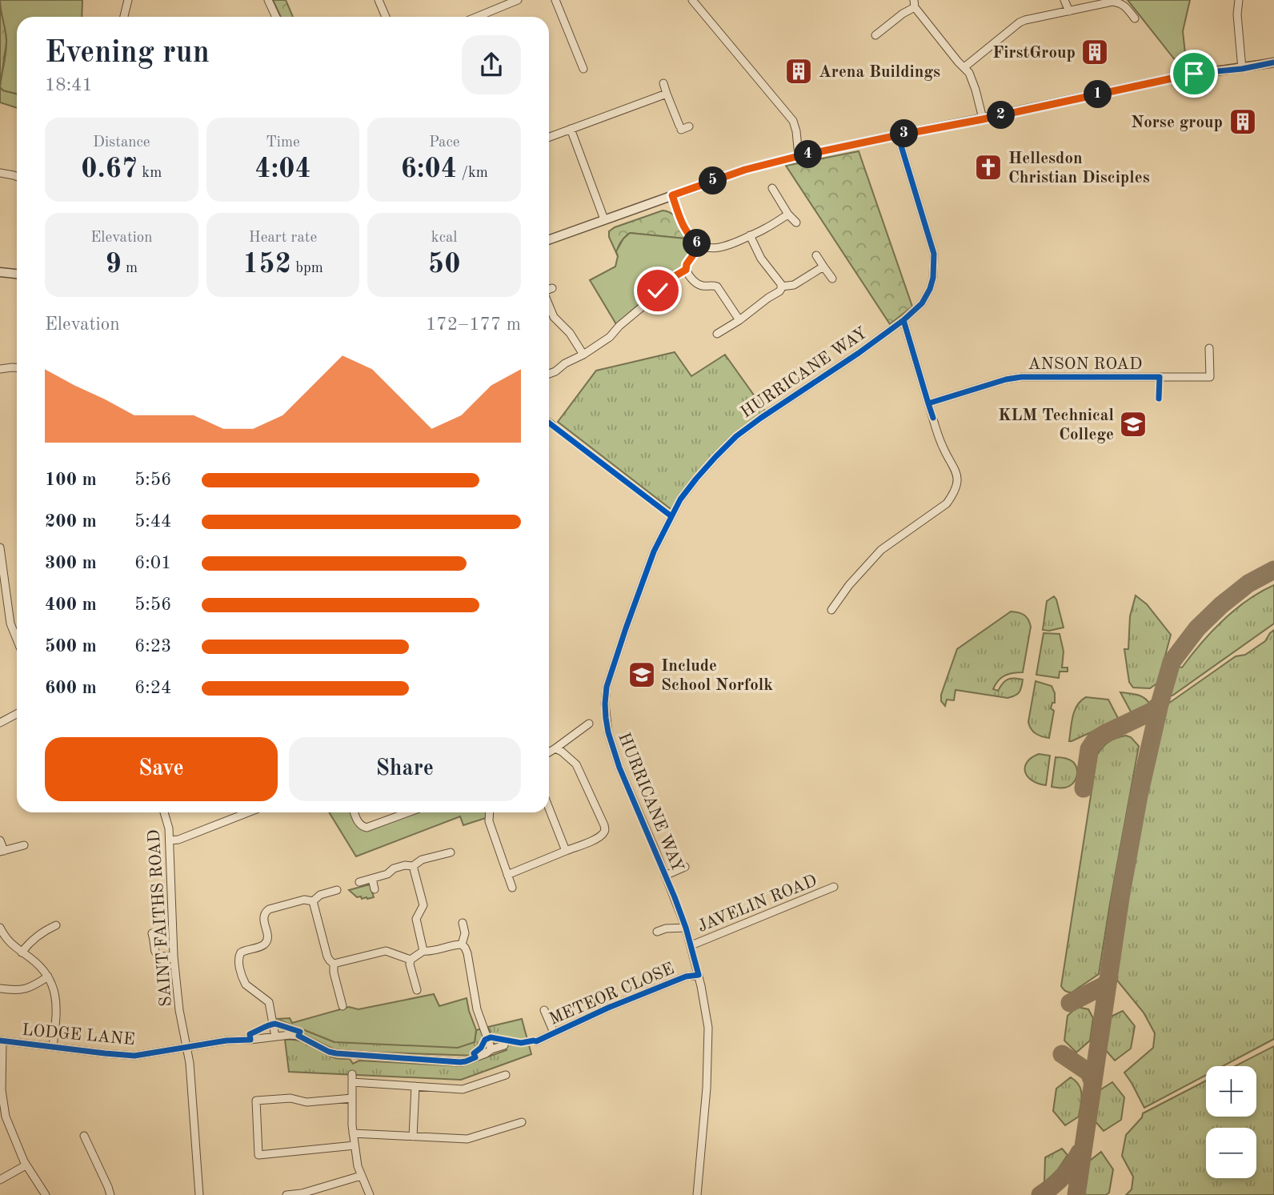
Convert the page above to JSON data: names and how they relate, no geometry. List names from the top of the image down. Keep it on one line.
{"streets":{"street":["ANSON ROAD","HURRICANE WAY","JAVELIN ROAD","SAINT FAITHS ROAD","METEOR CLOSE","LODGE LANE"]},"crossings":[["HURRICANE WAY","JAVELIN ROAD"],["HURRICANE WAY","METEOR CLOSE"],["SAINT FAITHS ROAD","LODGE LANE"]],"places":{"building":["FirstGroup","Arena Buildings","Norse group"],"church":["Hellesdon Christian Disciples"],"school or university":["KLM Technical College","Include School Norfolk"]},"page":{"heading":["Evening run","18:41"],"pins":["1","2","3","4","5","6"],"stats":[["Distance","0.67 km"],["Time","4:04"],["Pace","6:04 /km"],["Elevation","9 m"],["Heart rate","152 bpm"],["kcal","50"]],"chart":["Elevation","172–177 m"],"list":[{"name":"100 m","note":"5:56"},{"name":"200 m","note":"5:44"},{"name":"300 m","note":"6:01"},{"name":"400 m","note":"5:56"},{"name":"500 m","note":"6:23"},{"name":"600 m","note":"6:24"}],"buttons":["Save","Share"],"map_buttons":["+","−"]}}
